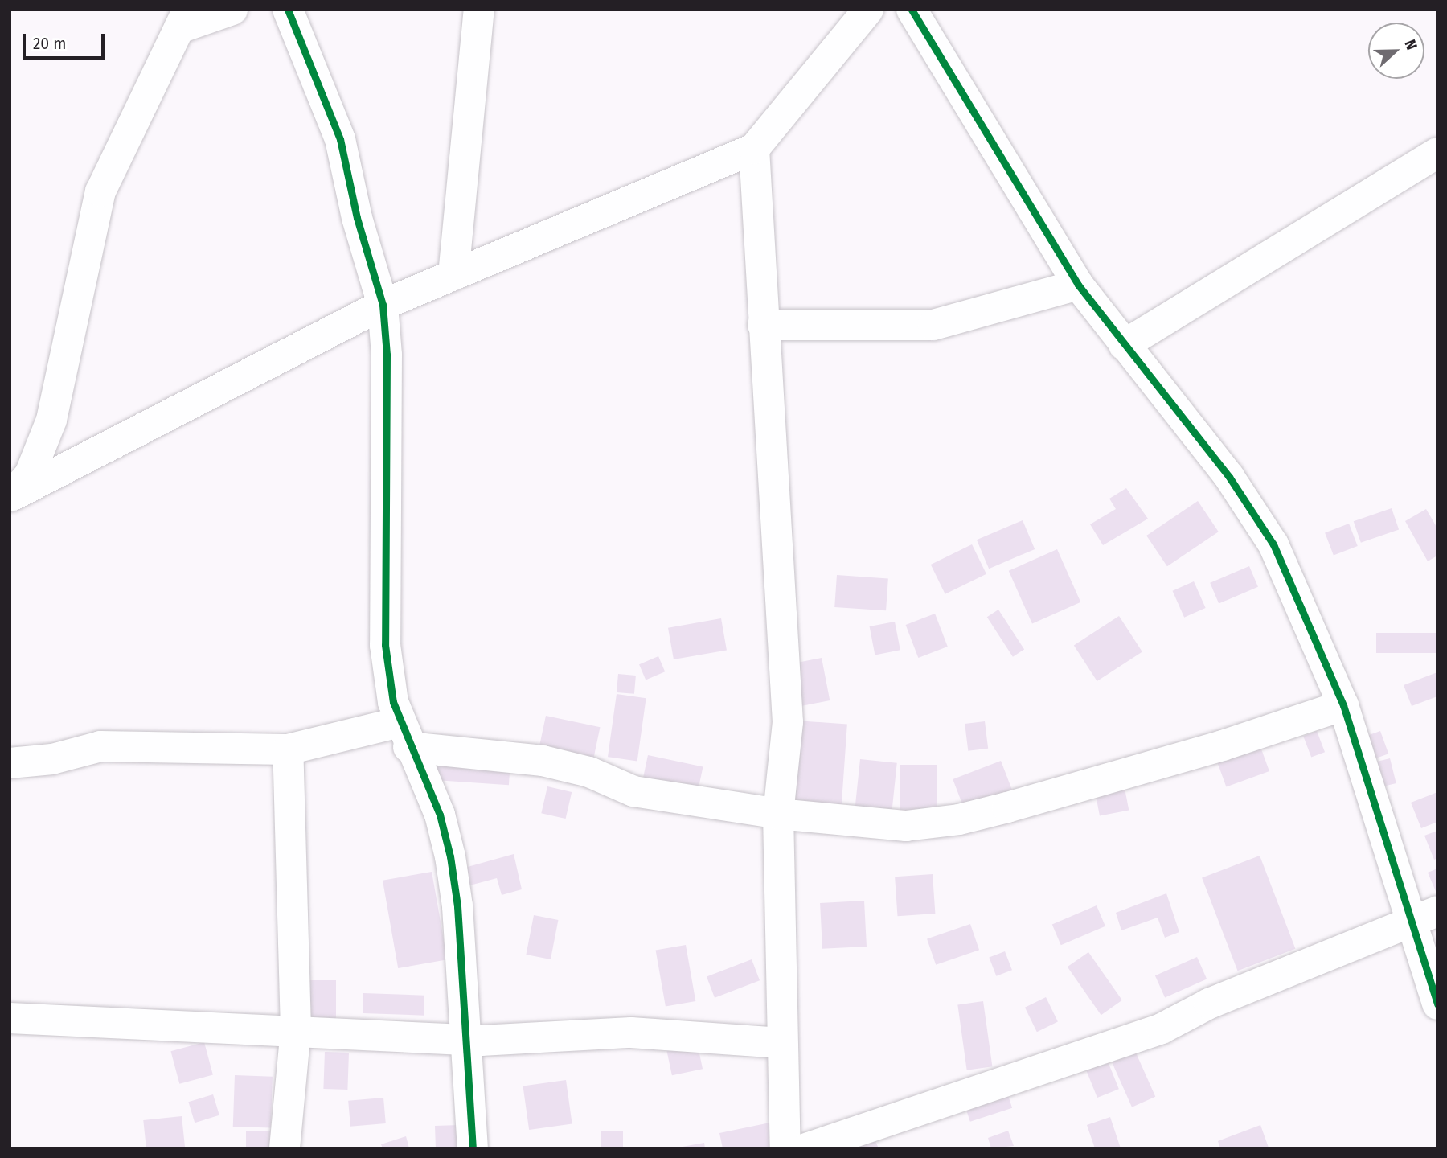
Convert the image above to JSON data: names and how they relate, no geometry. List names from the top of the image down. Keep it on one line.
{"scale_bar":"20 m","north":"right"}
